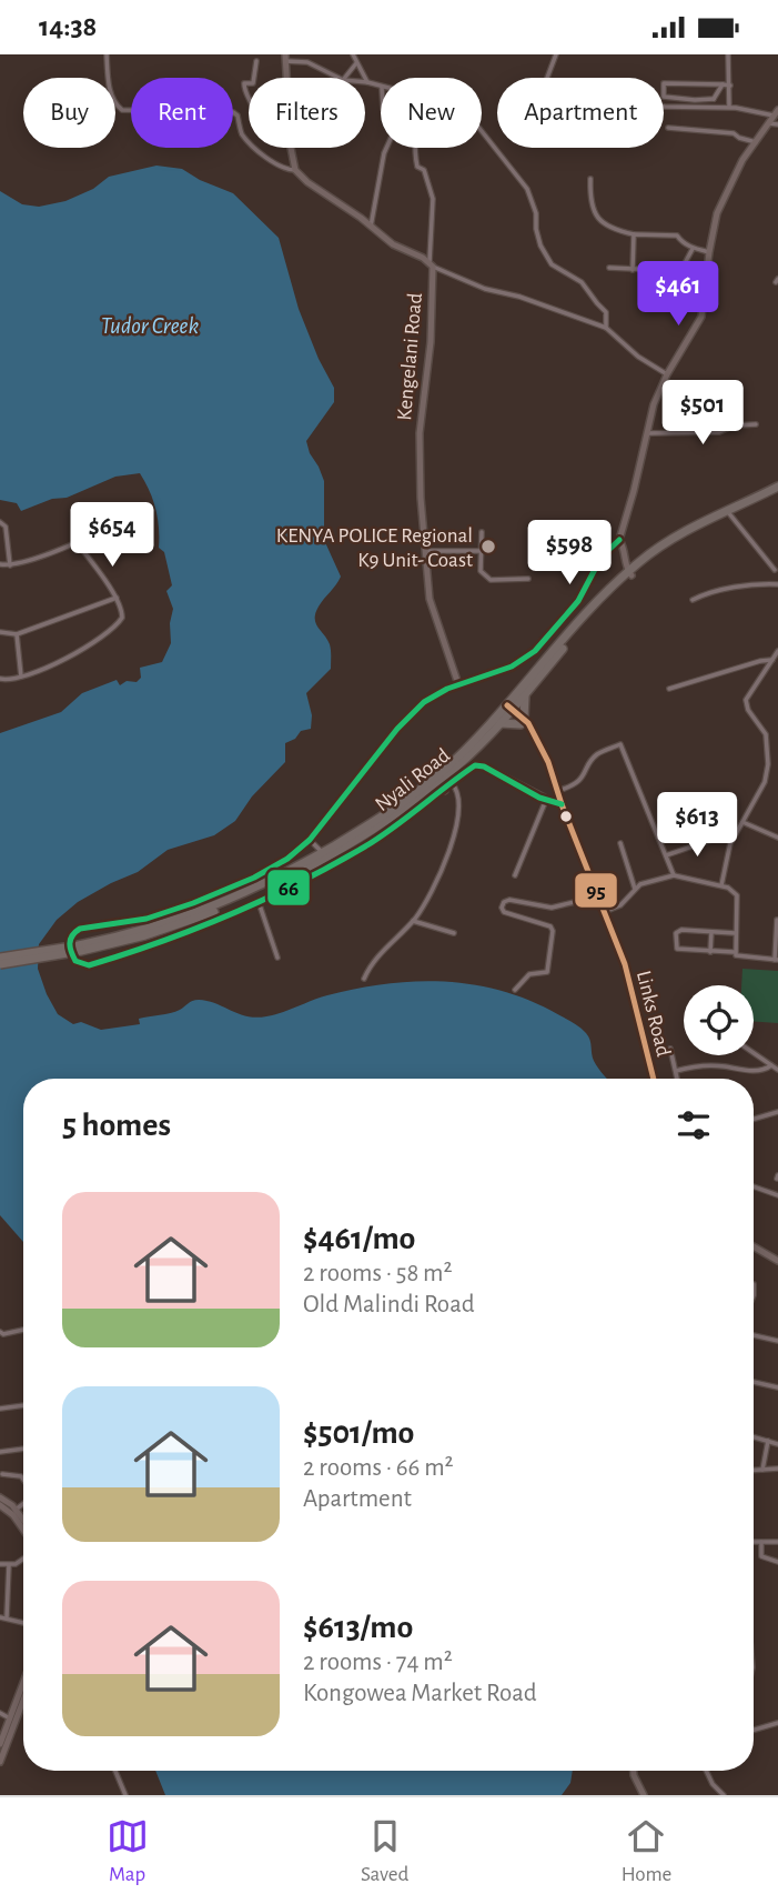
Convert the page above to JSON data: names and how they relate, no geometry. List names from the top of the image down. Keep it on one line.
{"streets":{"highway":["Nyali Road"],"main road":["Kengelani Road","Links Road"]},"crossings":[["Nyali Road","Links Road"]],"water":["Tudor Creek"],"places":["KENYA POLICE Regional K9 Unit- Coast"],"lines":["transit line 66","transit line 95"],"page":{"status":"14:38","chip":["Buy","Rent","Filters","New","Apartment"],"price":["$461","$501","$654","$598","$613"],"heading":"5 homes","list":[{"name":"$461/mo","note":"2 rooms · 58 m² · Old Malindi Road"},{"name":"$501/mo","note":"2 rooms · 66 m² · Apartment"},{"name":"$613/mo","note":"2 rooms · 74 m² · Kongowea Market Road"}],"tabs":["Map","Saved","Home"]}}
